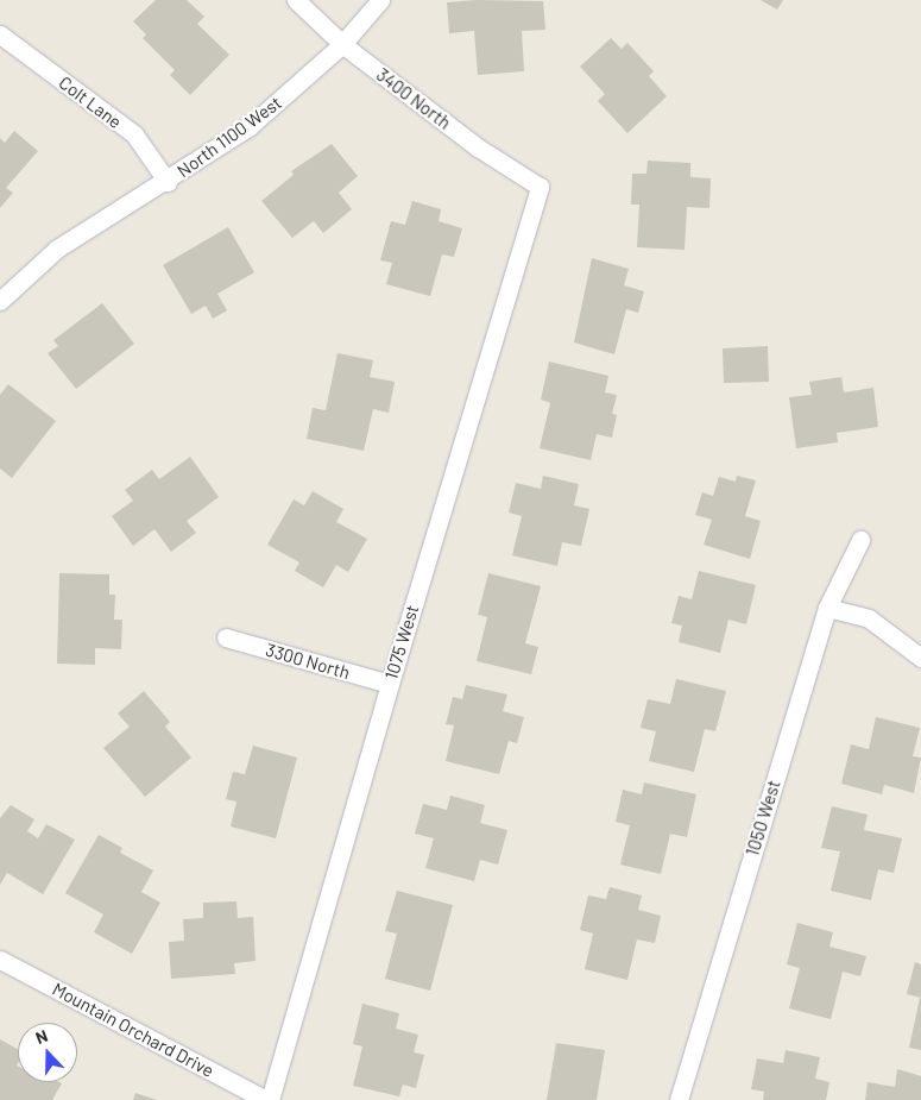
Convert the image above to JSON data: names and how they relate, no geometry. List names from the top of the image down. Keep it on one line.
{"streets":{"street":["3400 North","Colt Lane","North 1100 West","1075 West","3300 North","1050 West","Mountain Orchard Drive"]},"crossings":[["3400 North","North 1100 West"],["3400 North","1075 West"],["Colt Lane","North 1100 West"],["1075 West","3300 North"],["1075 West","Mountain Orchard Drive"]],"north":"top"}
